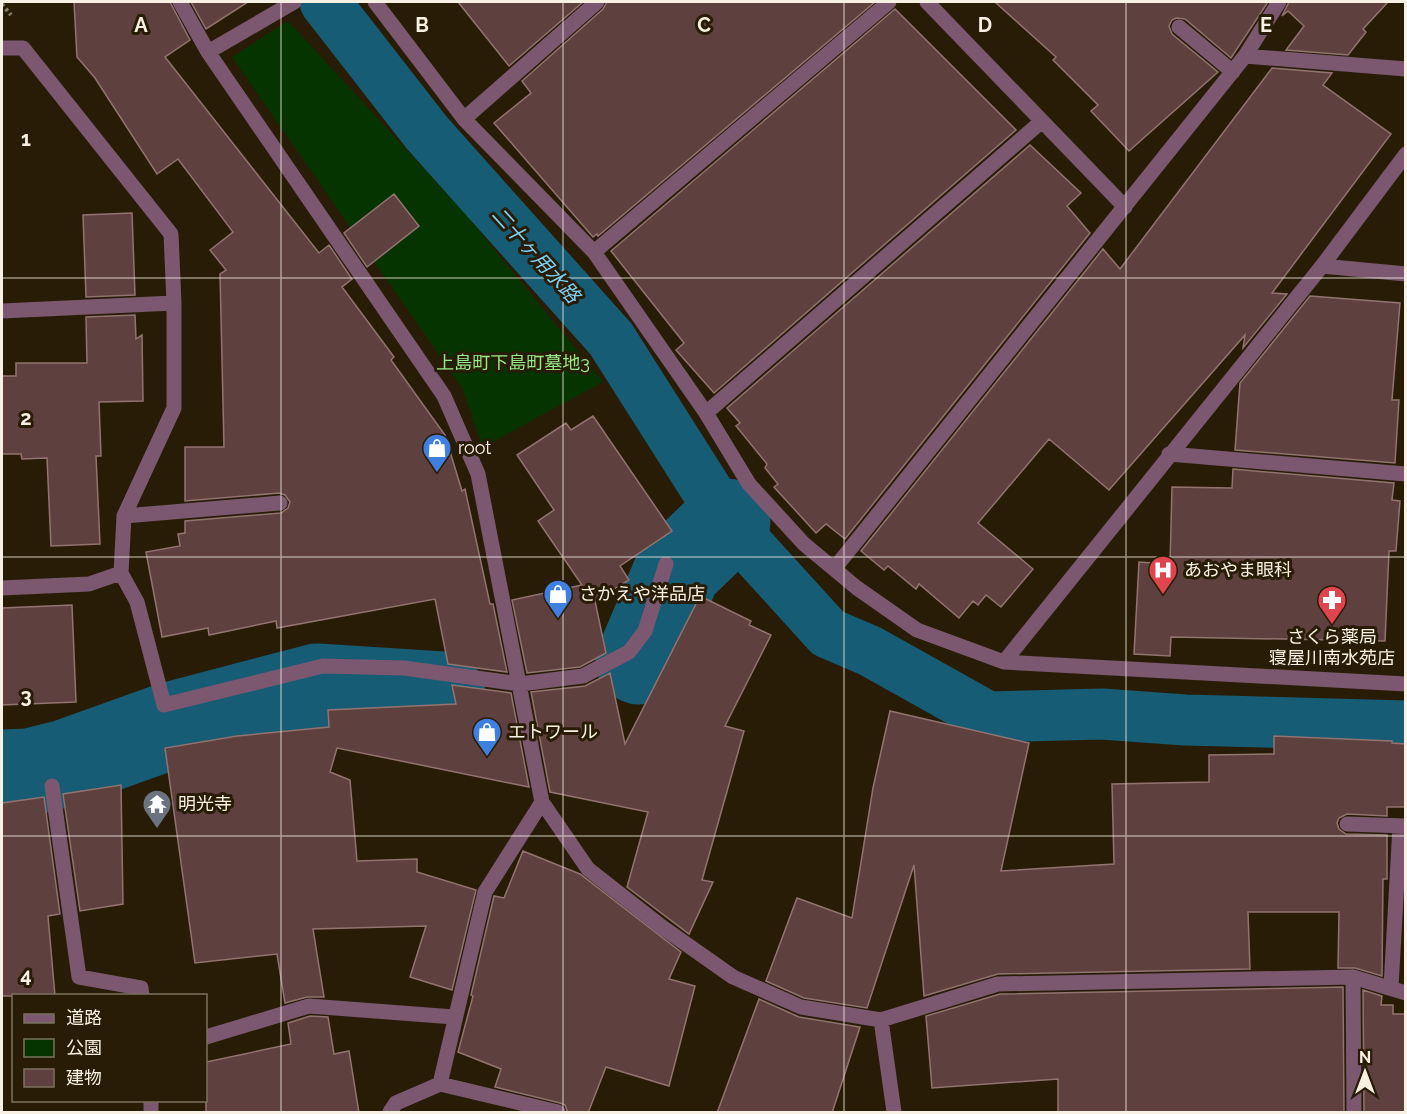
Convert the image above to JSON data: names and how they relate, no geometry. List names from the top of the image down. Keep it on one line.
{"water":["二十ヶ用水路"],"parks":["上島町下島町墓地3"],"places":{"shop":["root","さかえや洋品店","エトワール"],"hospital":["あおやま眼科"],"pharmacy":["さくら薬局 寝屋川南水苑店"],"temple":["明光寺"]},"legend":["道路","公園","建物"],"north":"top","grid":{"columns":["A","B","C","D","E"],"rows":["1","2","3","4"]}}
